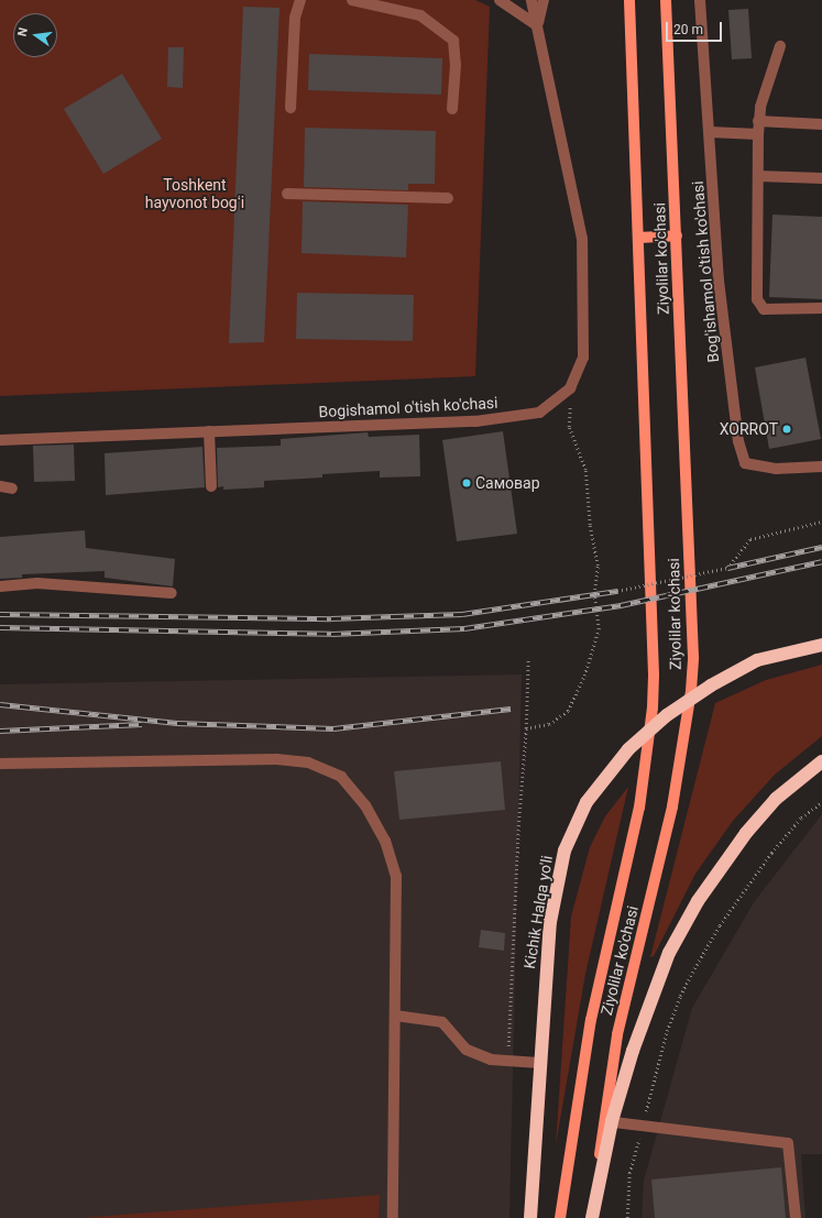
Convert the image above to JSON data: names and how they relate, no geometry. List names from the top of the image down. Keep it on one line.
{"streets":{"highway":["Kichik Halqa yo'li"],"main road":["Ziyolilar ko'chasi"],"street":["Bog'ishamol o'tish ko'chasi","Bogishamol o'tish ko'chasi"]},"parks":["Toshkent hayvonot bogʻi"],"places":["XORROT","Самовар"],"scale_bar":"20 m","north":"left"}
